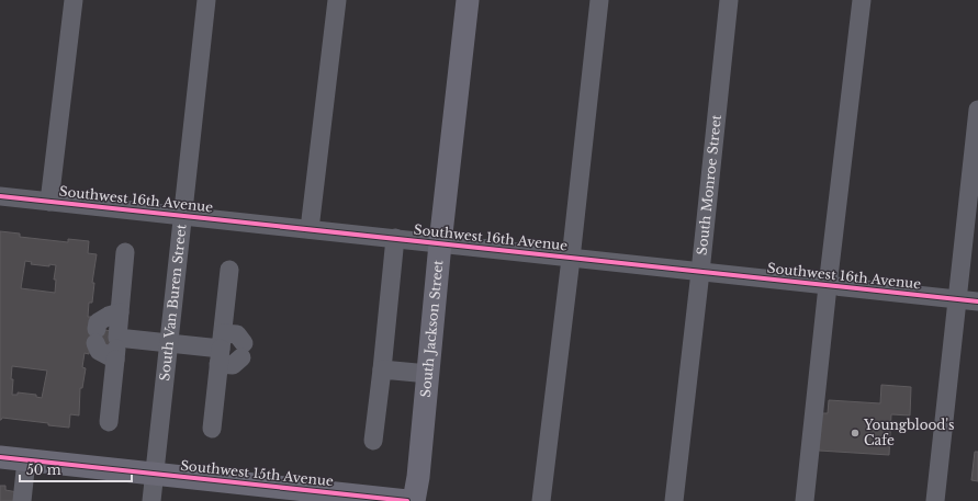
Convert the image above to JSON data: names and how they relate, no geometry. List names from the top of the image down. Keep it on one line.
{"streets":{"main road":["South Jackson Street","Southwest 15th Avenue"],"street":["South Monroe Street","Southwest 16th Avenue","South Van Buren Street"]},"crossings":[["South Monroe Street","Southwest 16th Avenue"],["Southwest 16th Avenue","South Van Buren Street"],["Southwest 16th Avenue","South Jackson Street"],["South Van Buren Street","Southwest 15th Avenue"]],"places":["Youngblood's Cafe"],"scale_bar":"50 m"}
